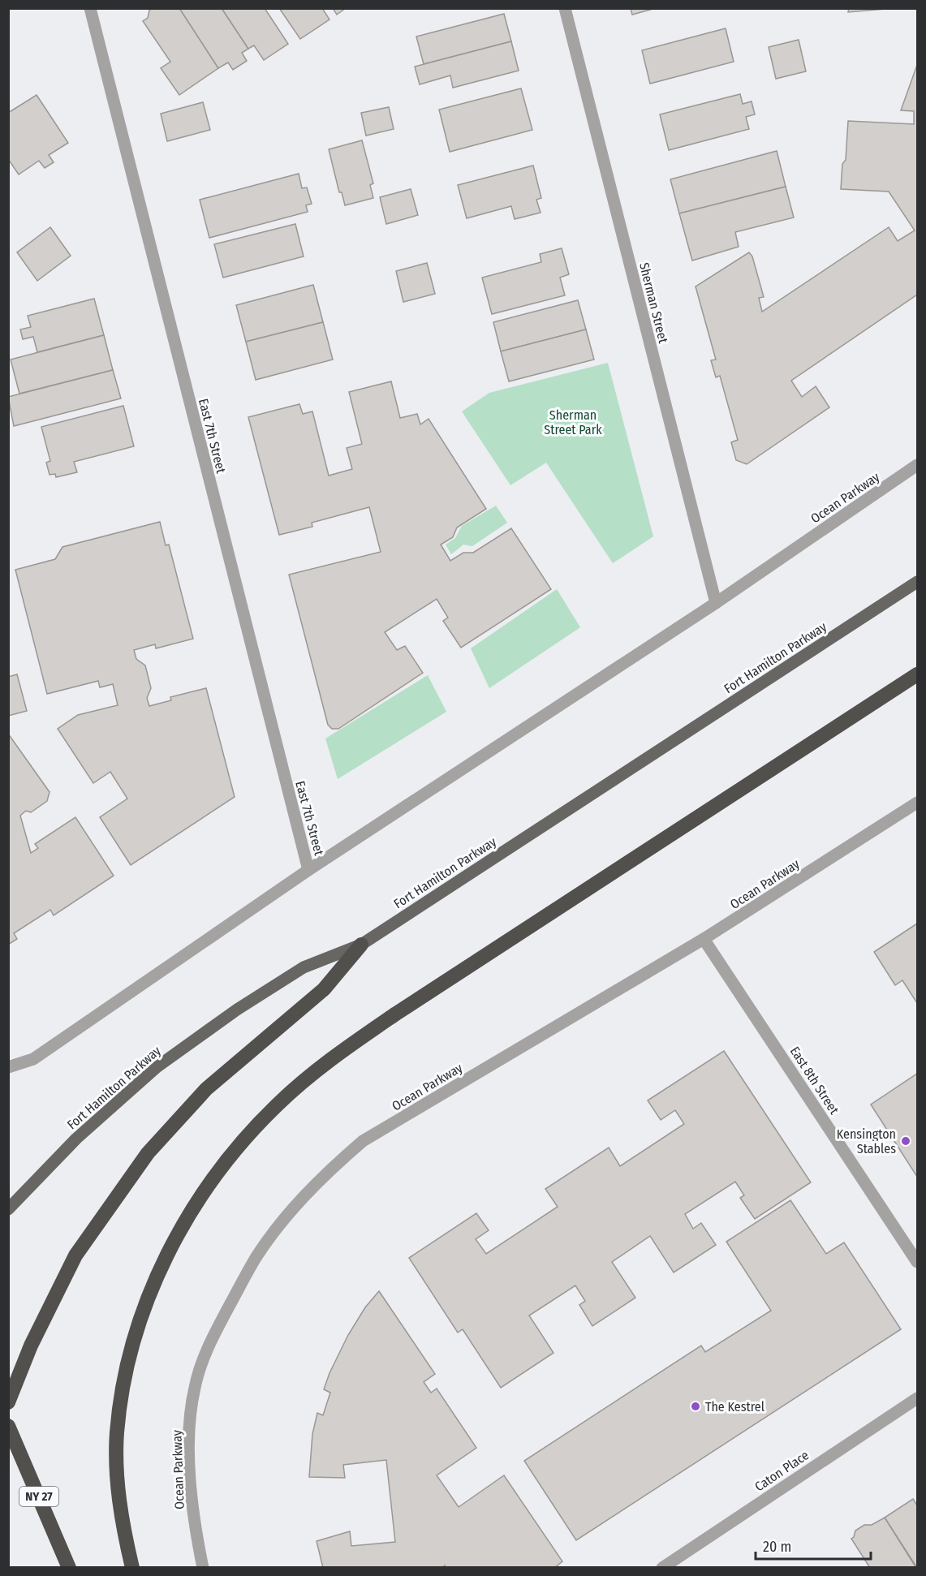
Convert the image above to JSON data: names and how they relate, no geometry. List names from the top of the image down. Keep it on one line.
{"streets":{"highway":["NY 27"],"main road":["Fort Hamilton Parkway"],"street":["Sherman Street","East 7th Street","Ocean Parkway","East 8th Street","Caton Place"]},"crossings":[["Sherman Street","Ocean Parkway"],["East 7th Street","Ocean Parkway"],["Ocean Parkway","East 8th Street"]],"parks":["Sherman Street Park"],"places":["Kensington Stables","The Kestrel"],"scale_bar":"20 m"}
